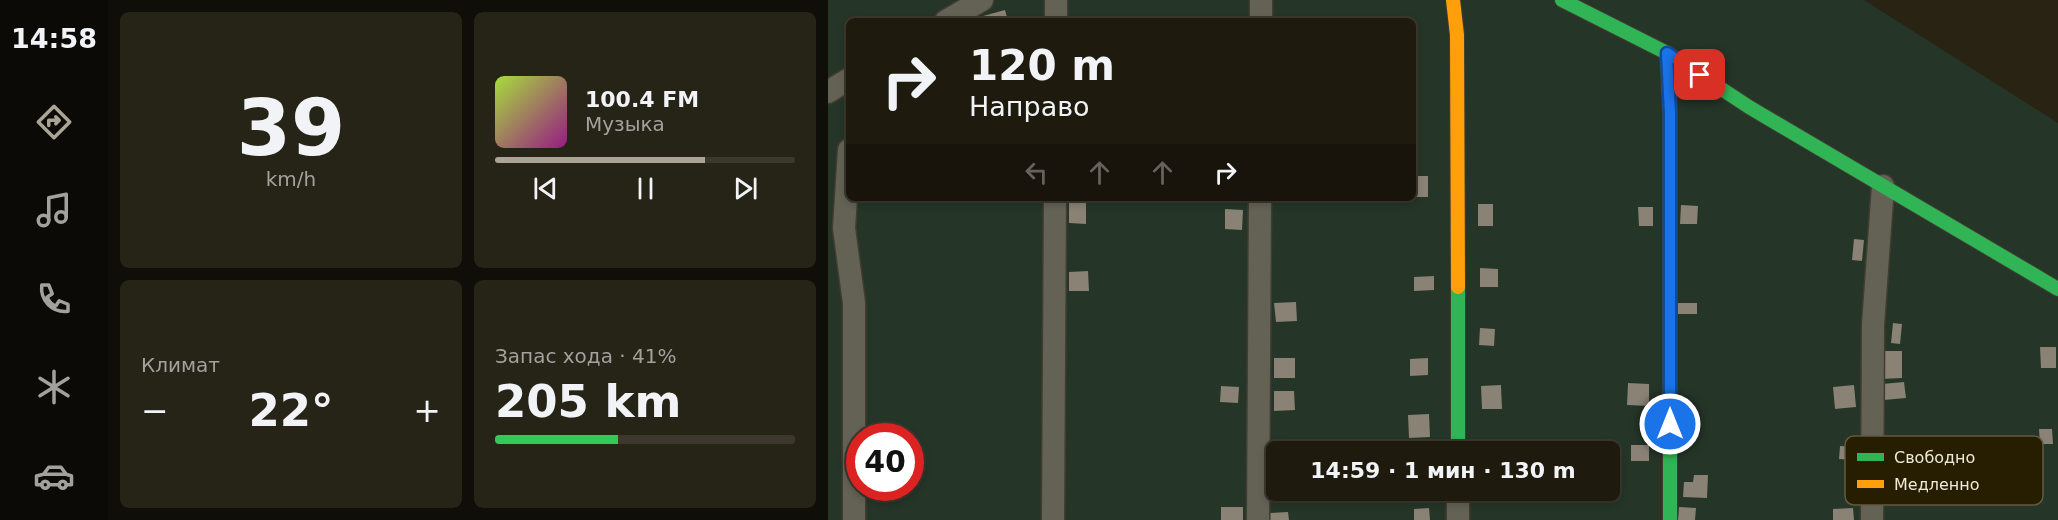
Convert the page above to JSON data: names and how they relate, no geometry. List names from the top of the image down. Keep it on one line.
{"legend":["Свободно","Медленно"],"page":{"tabs":"14:58","tile":[["39","km/h"],"Климат",["Запас хода · 41%","205 km"]],"turn":["120 m","Направо"],"song":["100.4 FM","Музыка"],"heat":["−","22°","+"],"limit":"40","trip":"14:59 · 1 мин · 130 m"}}
